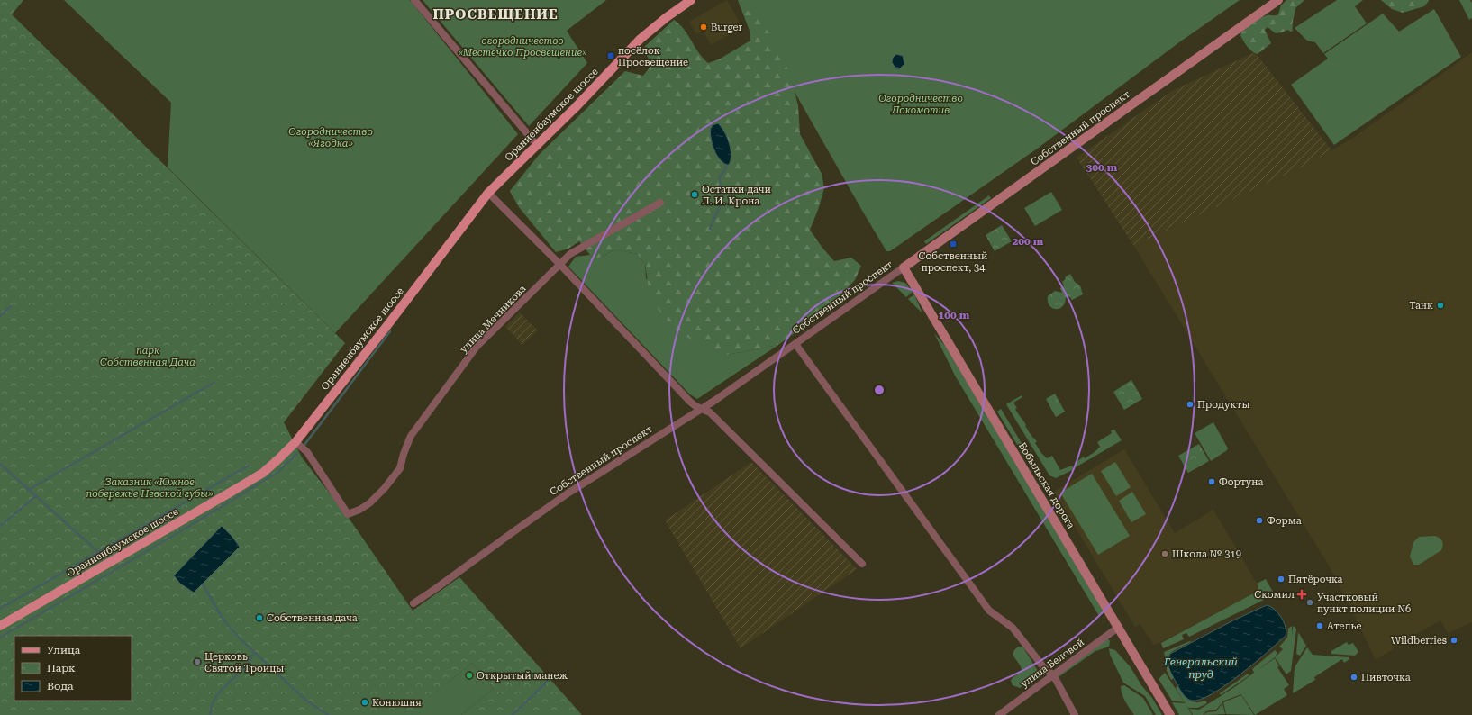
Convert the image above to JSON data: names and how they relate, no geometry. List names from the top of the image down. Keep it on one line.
{"streets":{"main road":["Ораниенбаумское шоссе"],"street":["Собственный проспект","улица Мечникова","Бобыльская дорога","улица Беловой"]},"crossings":[["Ораниенбаумское шоссе","улица Мечникова"],["Собственный проспект","Бобыльская дорога"],["Бобыльская дорога","улица Беловой"]],"districts":["ПРОСВЕЩЕНИЕ"],"water":["Генеральский пруд"],"parks":["огородничество «Местечко Просвещение»","Огородничество Локомотив","Огородничество «Ягодка»","парк Собственная Дача","Заказник «Южное побережье Невской губы»"],"places":{"other":["Burger","Остатки дачи Л. И. Крона","Танк","Продукты","Фортуна","Форма","Школа № 319","Пятёрочка","Участковый пункт полиции N6","Собственная дача","Ателье","Wildberries","Церковь Святой Троицы","Открытый манеж","Пивточка","Конюшня"],"transit":["посёлок Просвещение","Собственный проспект, 34"],"health":["Скомил"]},"legend":["Улица","Парк","Вода"],"rings":["300 m","200 m","100 m"]}
